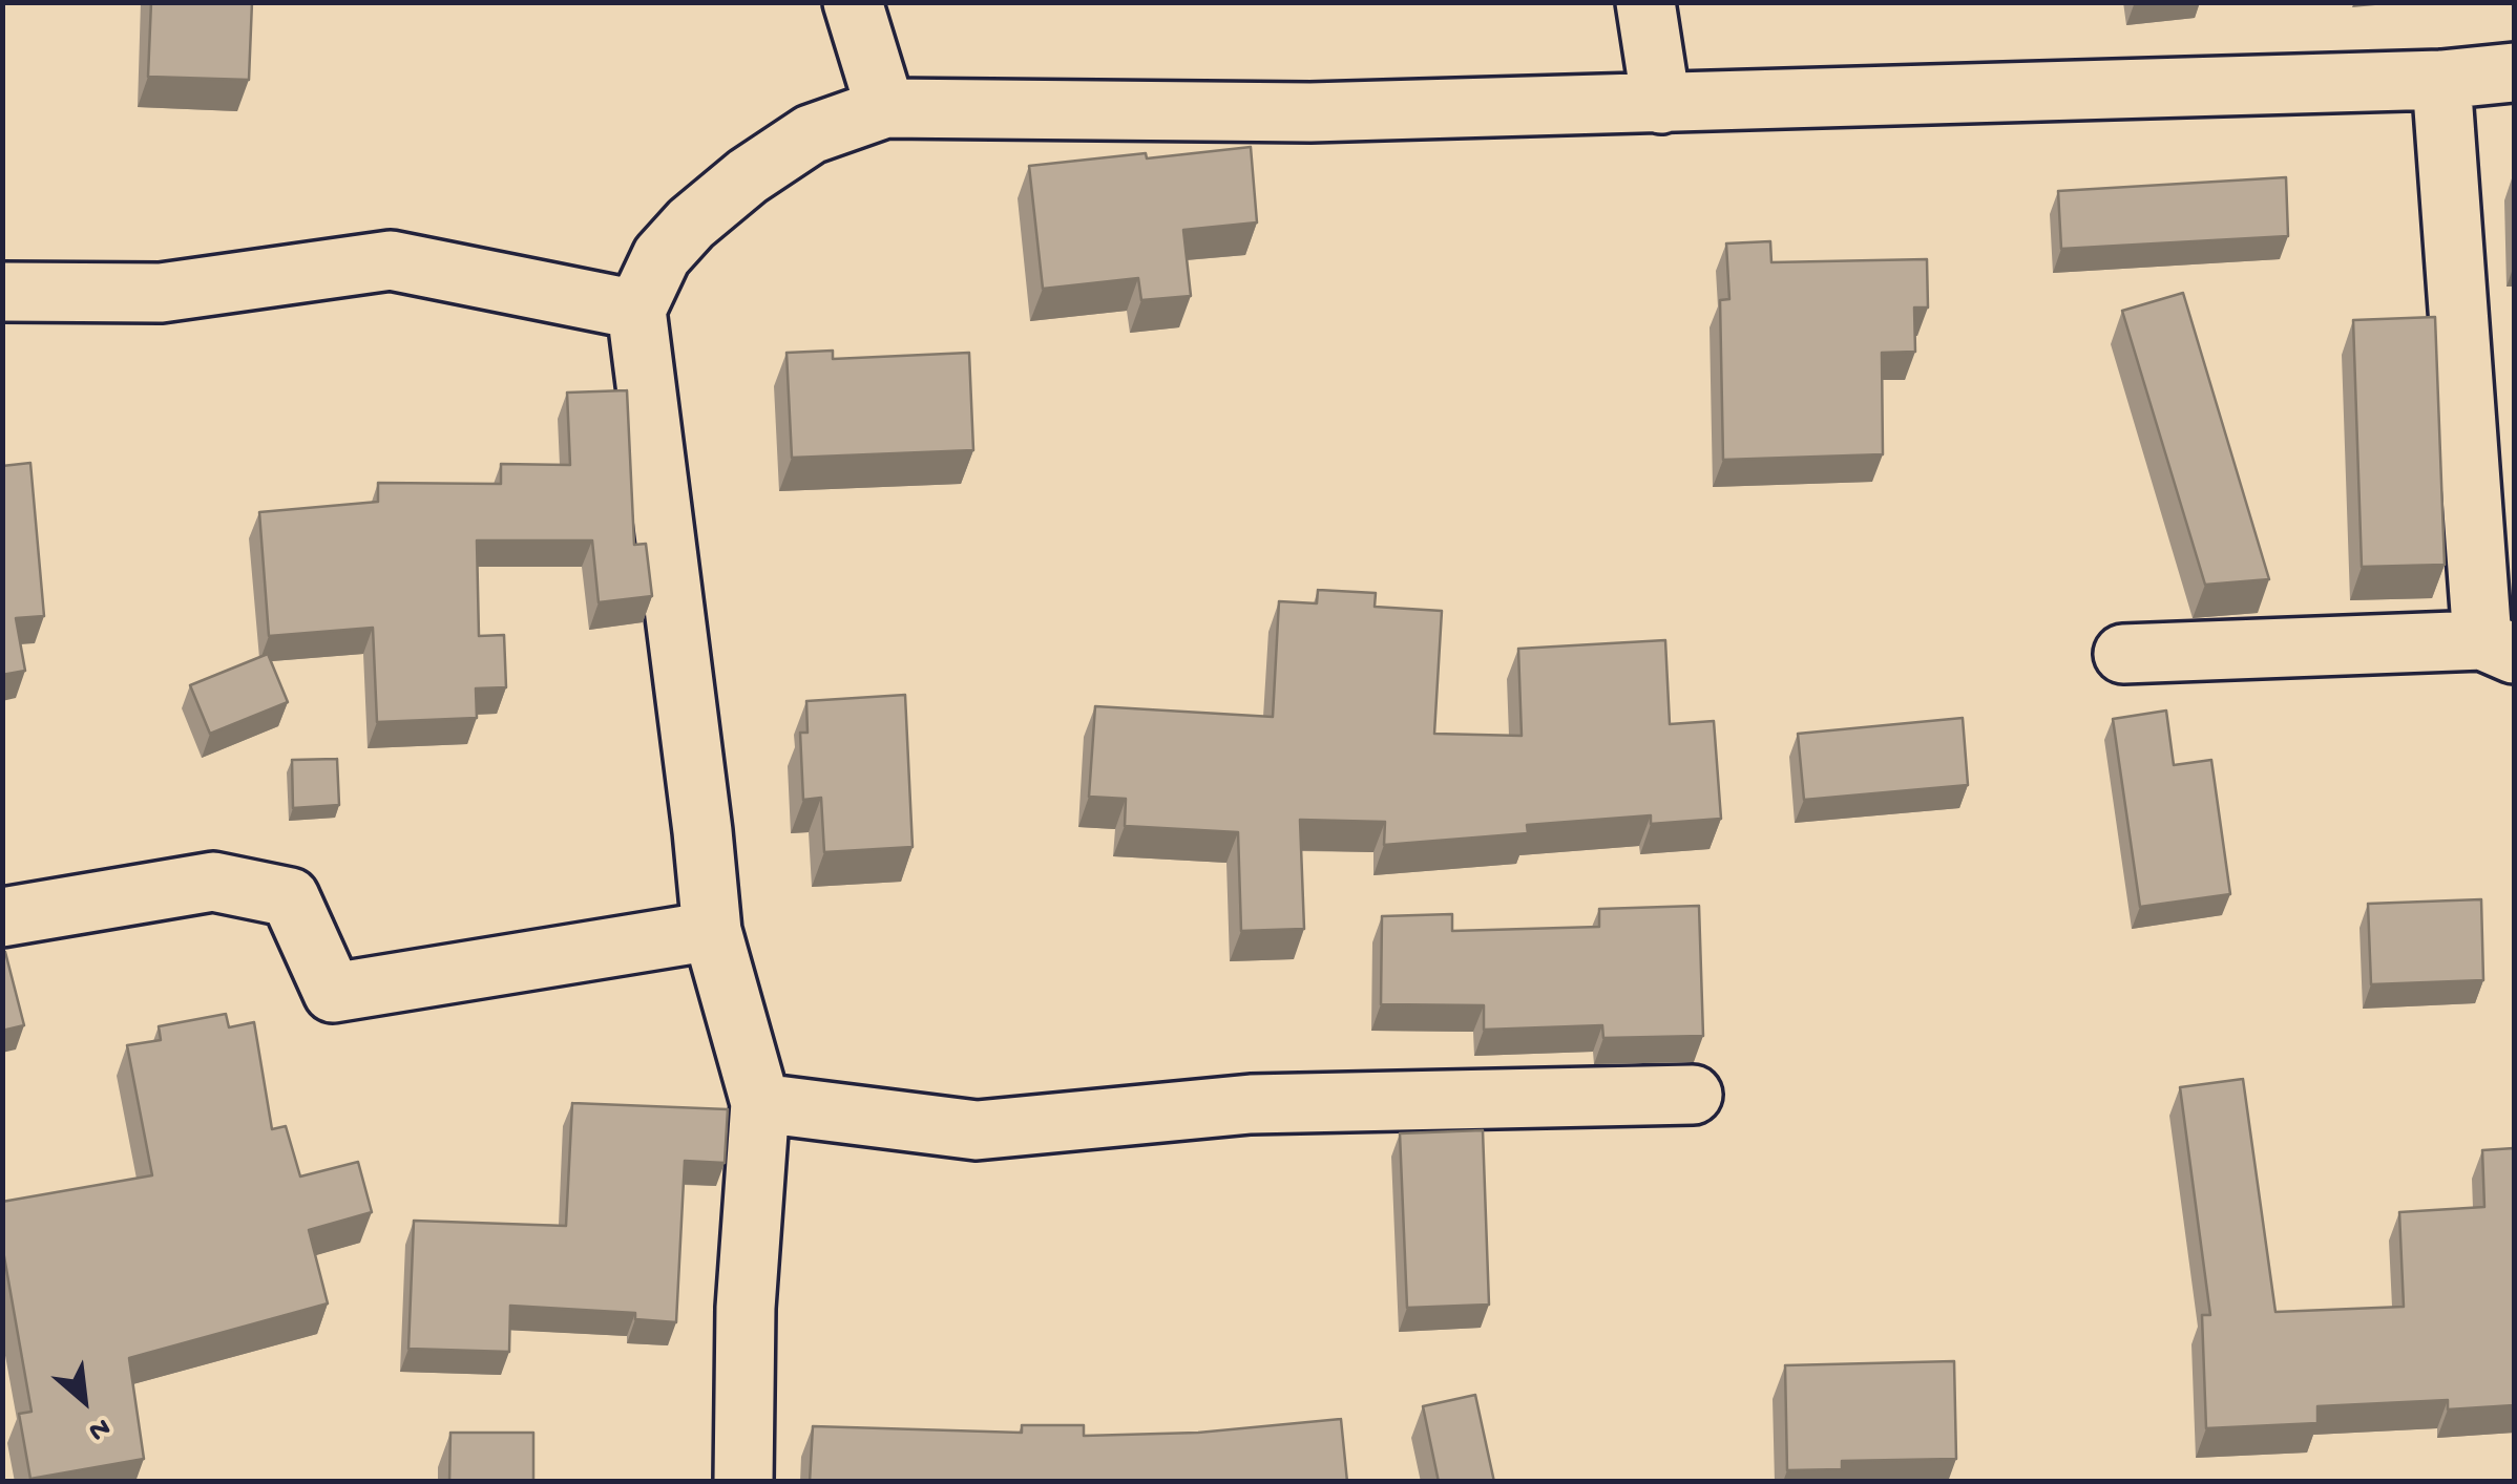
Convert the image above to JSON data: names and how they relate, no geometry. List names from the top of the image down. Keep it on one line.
{"north":"bottom right"}
